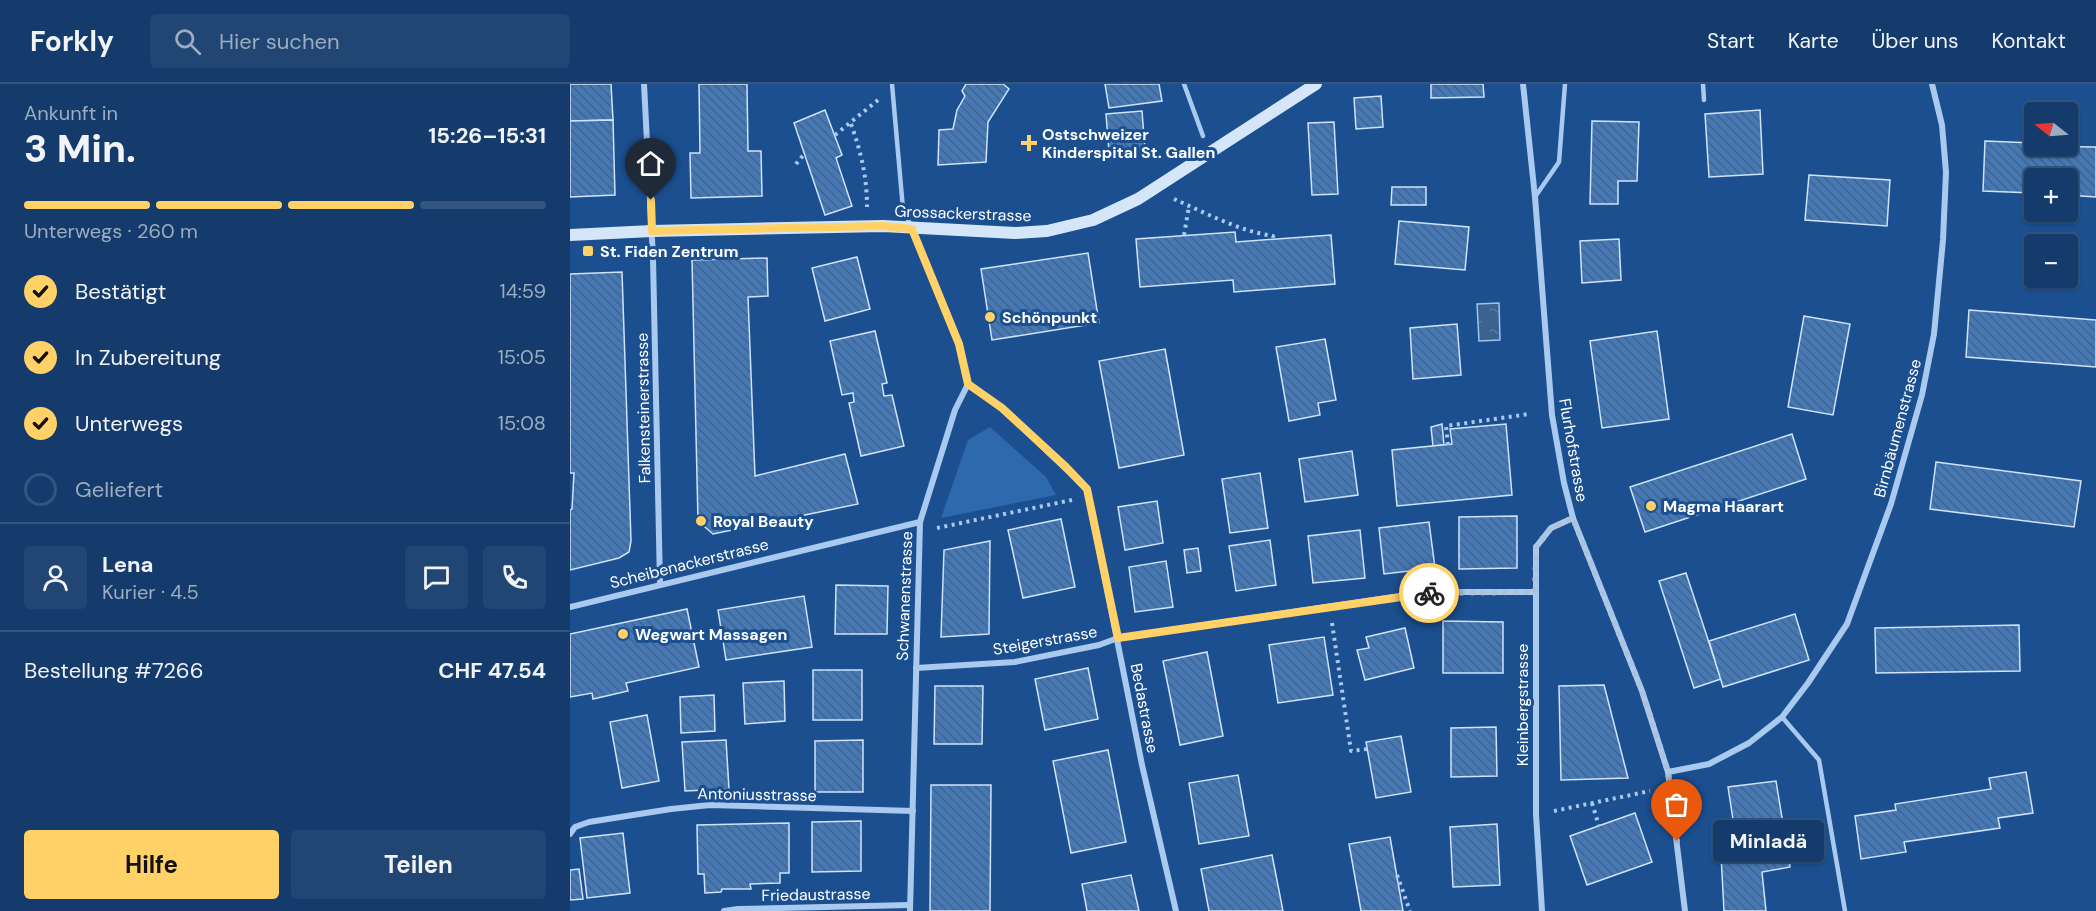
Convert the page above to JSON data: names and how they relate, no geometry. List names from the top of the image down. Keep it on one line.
{"streets":{"street":["Grossackerstrasse","Falkensteinerstrasse","Birnbäumenstrasse","Flurhofstrasse","Scheibenackerstrasse","Schwanenstrasse","Steigerstrasse","Kleinbergstrasse","Bedastrasse","Antoniusstrasse","Friedaustrasse"]},"crossings":[["Grossackerstrasse","Falkensteinerstrasse"],["Falkensteinerstrasse","Scheibenackerstrasse"],["Birnbäumenstrasse","Flurhofstrasse"],["Flurhofstrasse","Kleinbergstrasse"],["Scheibenackerstrasse","Schwanenstrasse"],["Schwanenstrasse","Steigerstrasse"],["Schwanenstrasse","Bedastrasse"],["Schwanenstrasse","Antoniusstrasse"],["Schwanenstrasse","Friedaustrasse"],["Steigerstrasse","Kleinbergstrasse"],["Steigerstrasse","Bedastrasse"]],"places":{"health":["Ostschweizer Kinderspital St. Gallen"],"transit":["St. Fiden Zentrum"],"other":["Schönpunkt","Magma Haarart","Royal Beauty","Wegwart Massagen","Minladä"]},"north":"left","page":{"header":"Forkly","search":"Hier suchen","nav":["Start","Karte","Über uns","Kontakt"],"heading":["3 Min.","Ankunft in","15:26–15:31"],"panel":["Lena","Kurier · 4.5","Bestellung #7266","CHF 47.54"],"map_buttons":["+","−"],"bar":"Unterwegs · 260 m","list":[["Bestätigt","14:59"],["In Zubereitung","15:05"],["Unterwegs","15:08"],"Geliefert"],"buttons":["Hilfe","Teilen"],"bubble":"Minladä"}}
